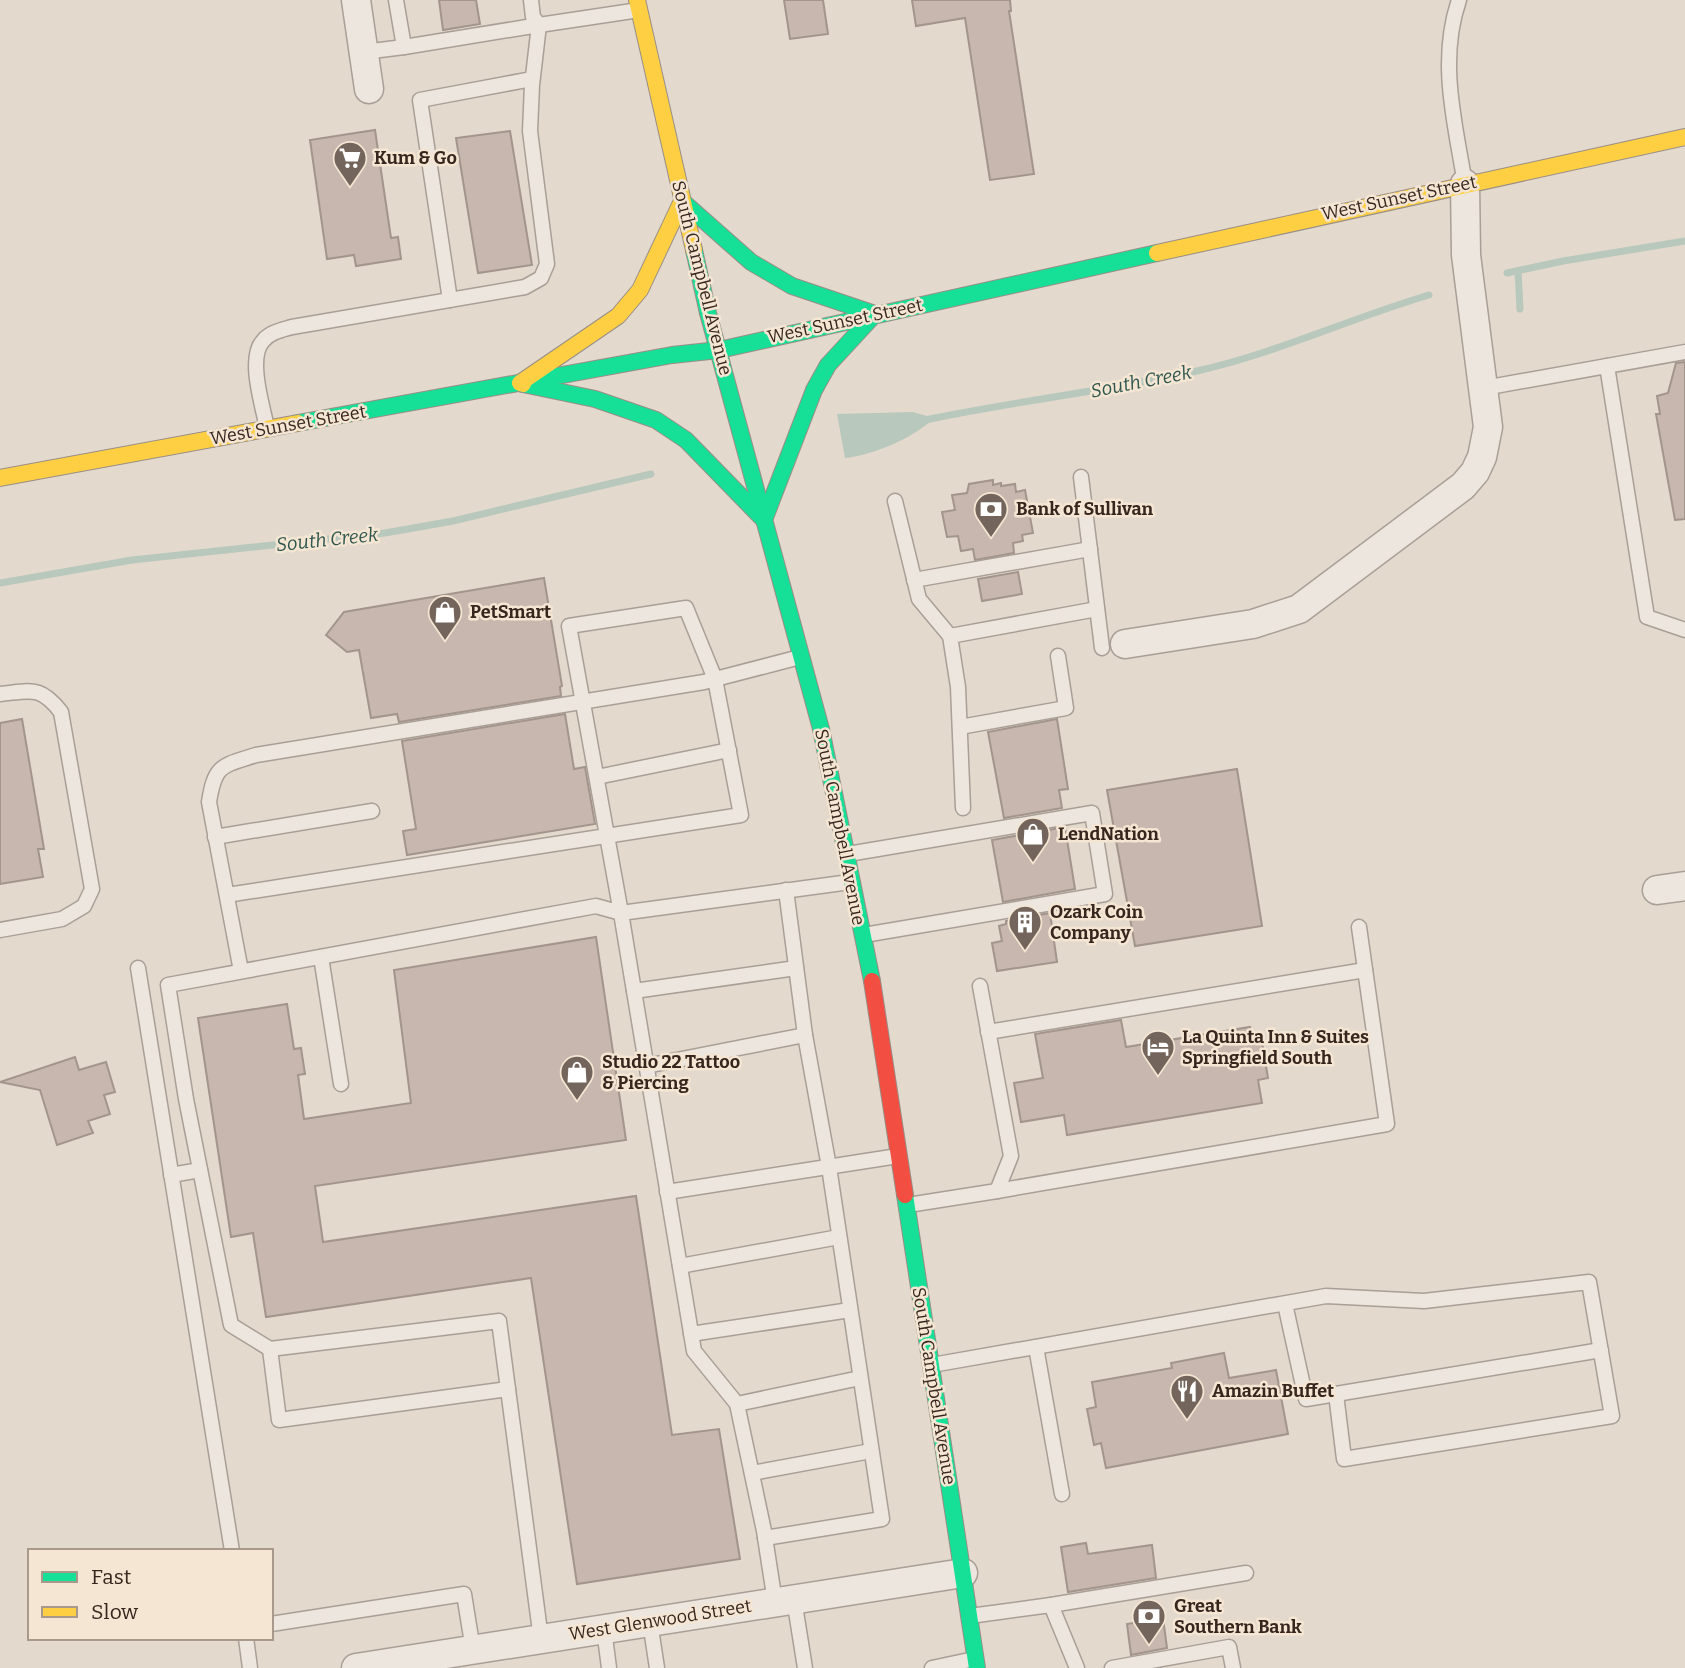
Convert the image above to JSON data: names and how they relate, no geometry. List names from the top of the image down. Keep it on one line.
{"streets":{"main road":["West Sunset Street","South Campbell Avenue"],"street":["West Glenwood Street"]},"crossings":[["West Sunset Street","South Campbell Avenue"],["South Campbell Avenue","West Glenwood Street"]],"water":["South Creek"],"places":{"supermarket":["Kum & Go"],"bank":["Bank of Sullivan","Great Southern Bank"],"shop":["PetSmart","LendNation","Studio 22 Tattoo & Piercing"],"building":["Ozark Coin Company"],"hotel":["La Quinta Inn & Suites Springfield South"],"restaurant":["Amazin Buffet"]},"legend":["Fast","Slow"]}
